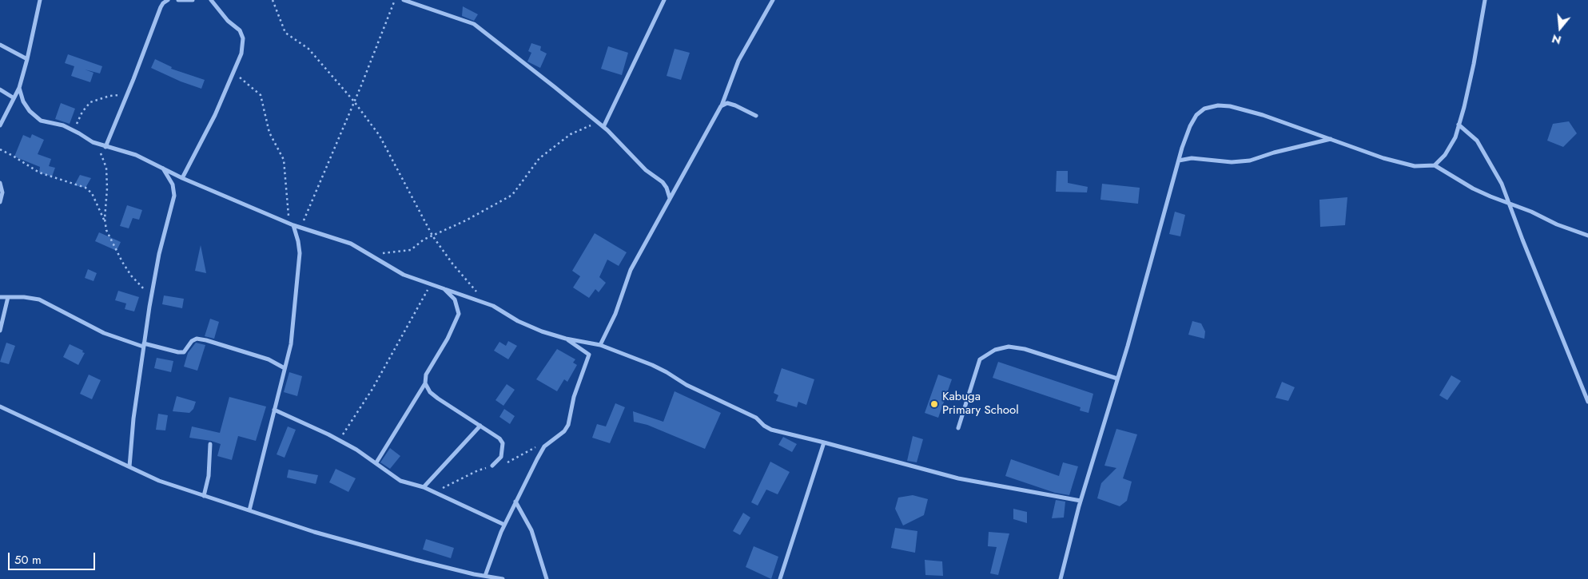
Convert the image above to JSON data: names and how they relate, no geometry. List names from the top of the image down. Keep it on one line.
{"places":["Kabuga Primary School"],"scale_bar":"50 m","north":"bottom"}
